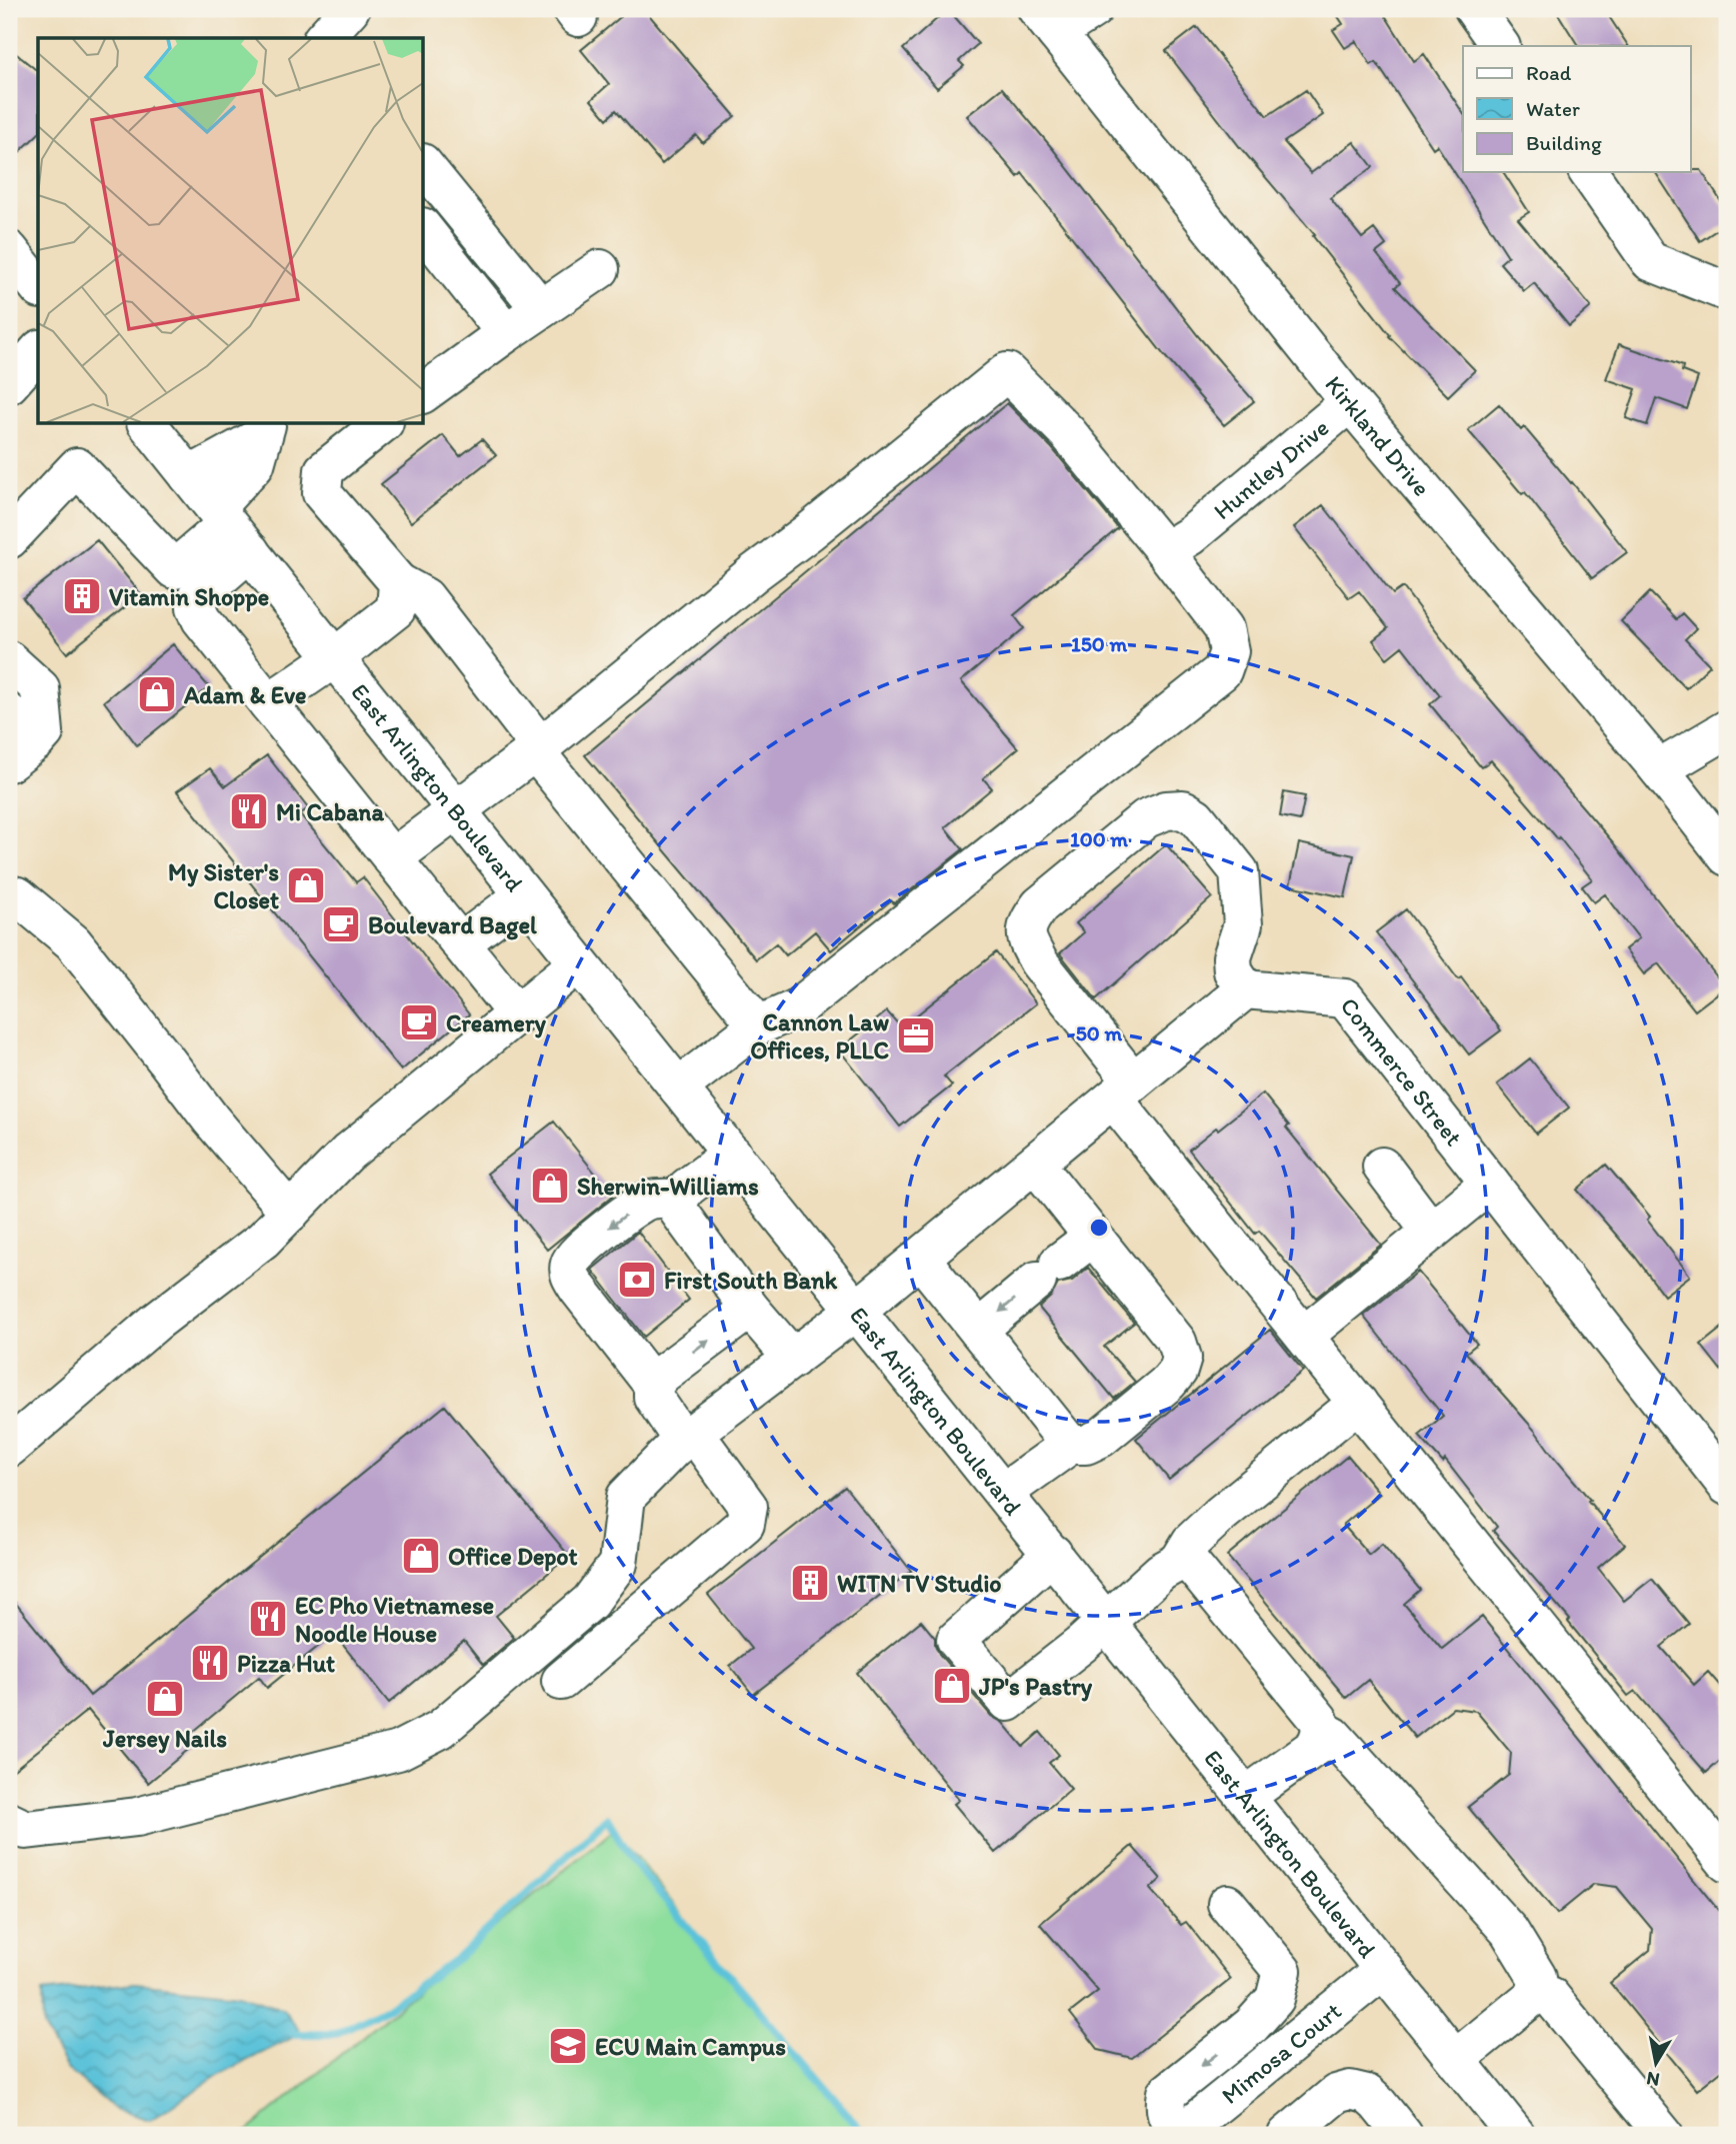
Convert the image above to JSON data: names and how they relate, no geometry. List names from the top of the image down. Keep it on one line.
{"streets":{"main road":["Kirkland Drive","Huntley Drive","East Arlington Boulevard","Commerce Street","Mimosa Court"]},"crossings":[["Kirkland Drive","Huntley Drive"],["East Arlington Boulevard","Mimosa Court"]],"places":{"building":["Vitamin Shoppe","WITN TV Studio"],"shop":["Adam & Eve","My Sister's Closet","Sherwin-Williams","Office Depot","JP's Pastry","Jersey Nails"],"restaurant":["Mi Cabana","EC Pho Vietnamese Noodle House","Pizza Hut"],"cafe":["Boulevard Bagel","Creamery"],"office":["Cannon Law Offices, PLLC"],"bank":["First South Bank"],"school or university":["ECU Main Campus"]},"legend":["Road","Water","Building"],"north":"bottom","rings":["150 m","100 m","50 m"]}
